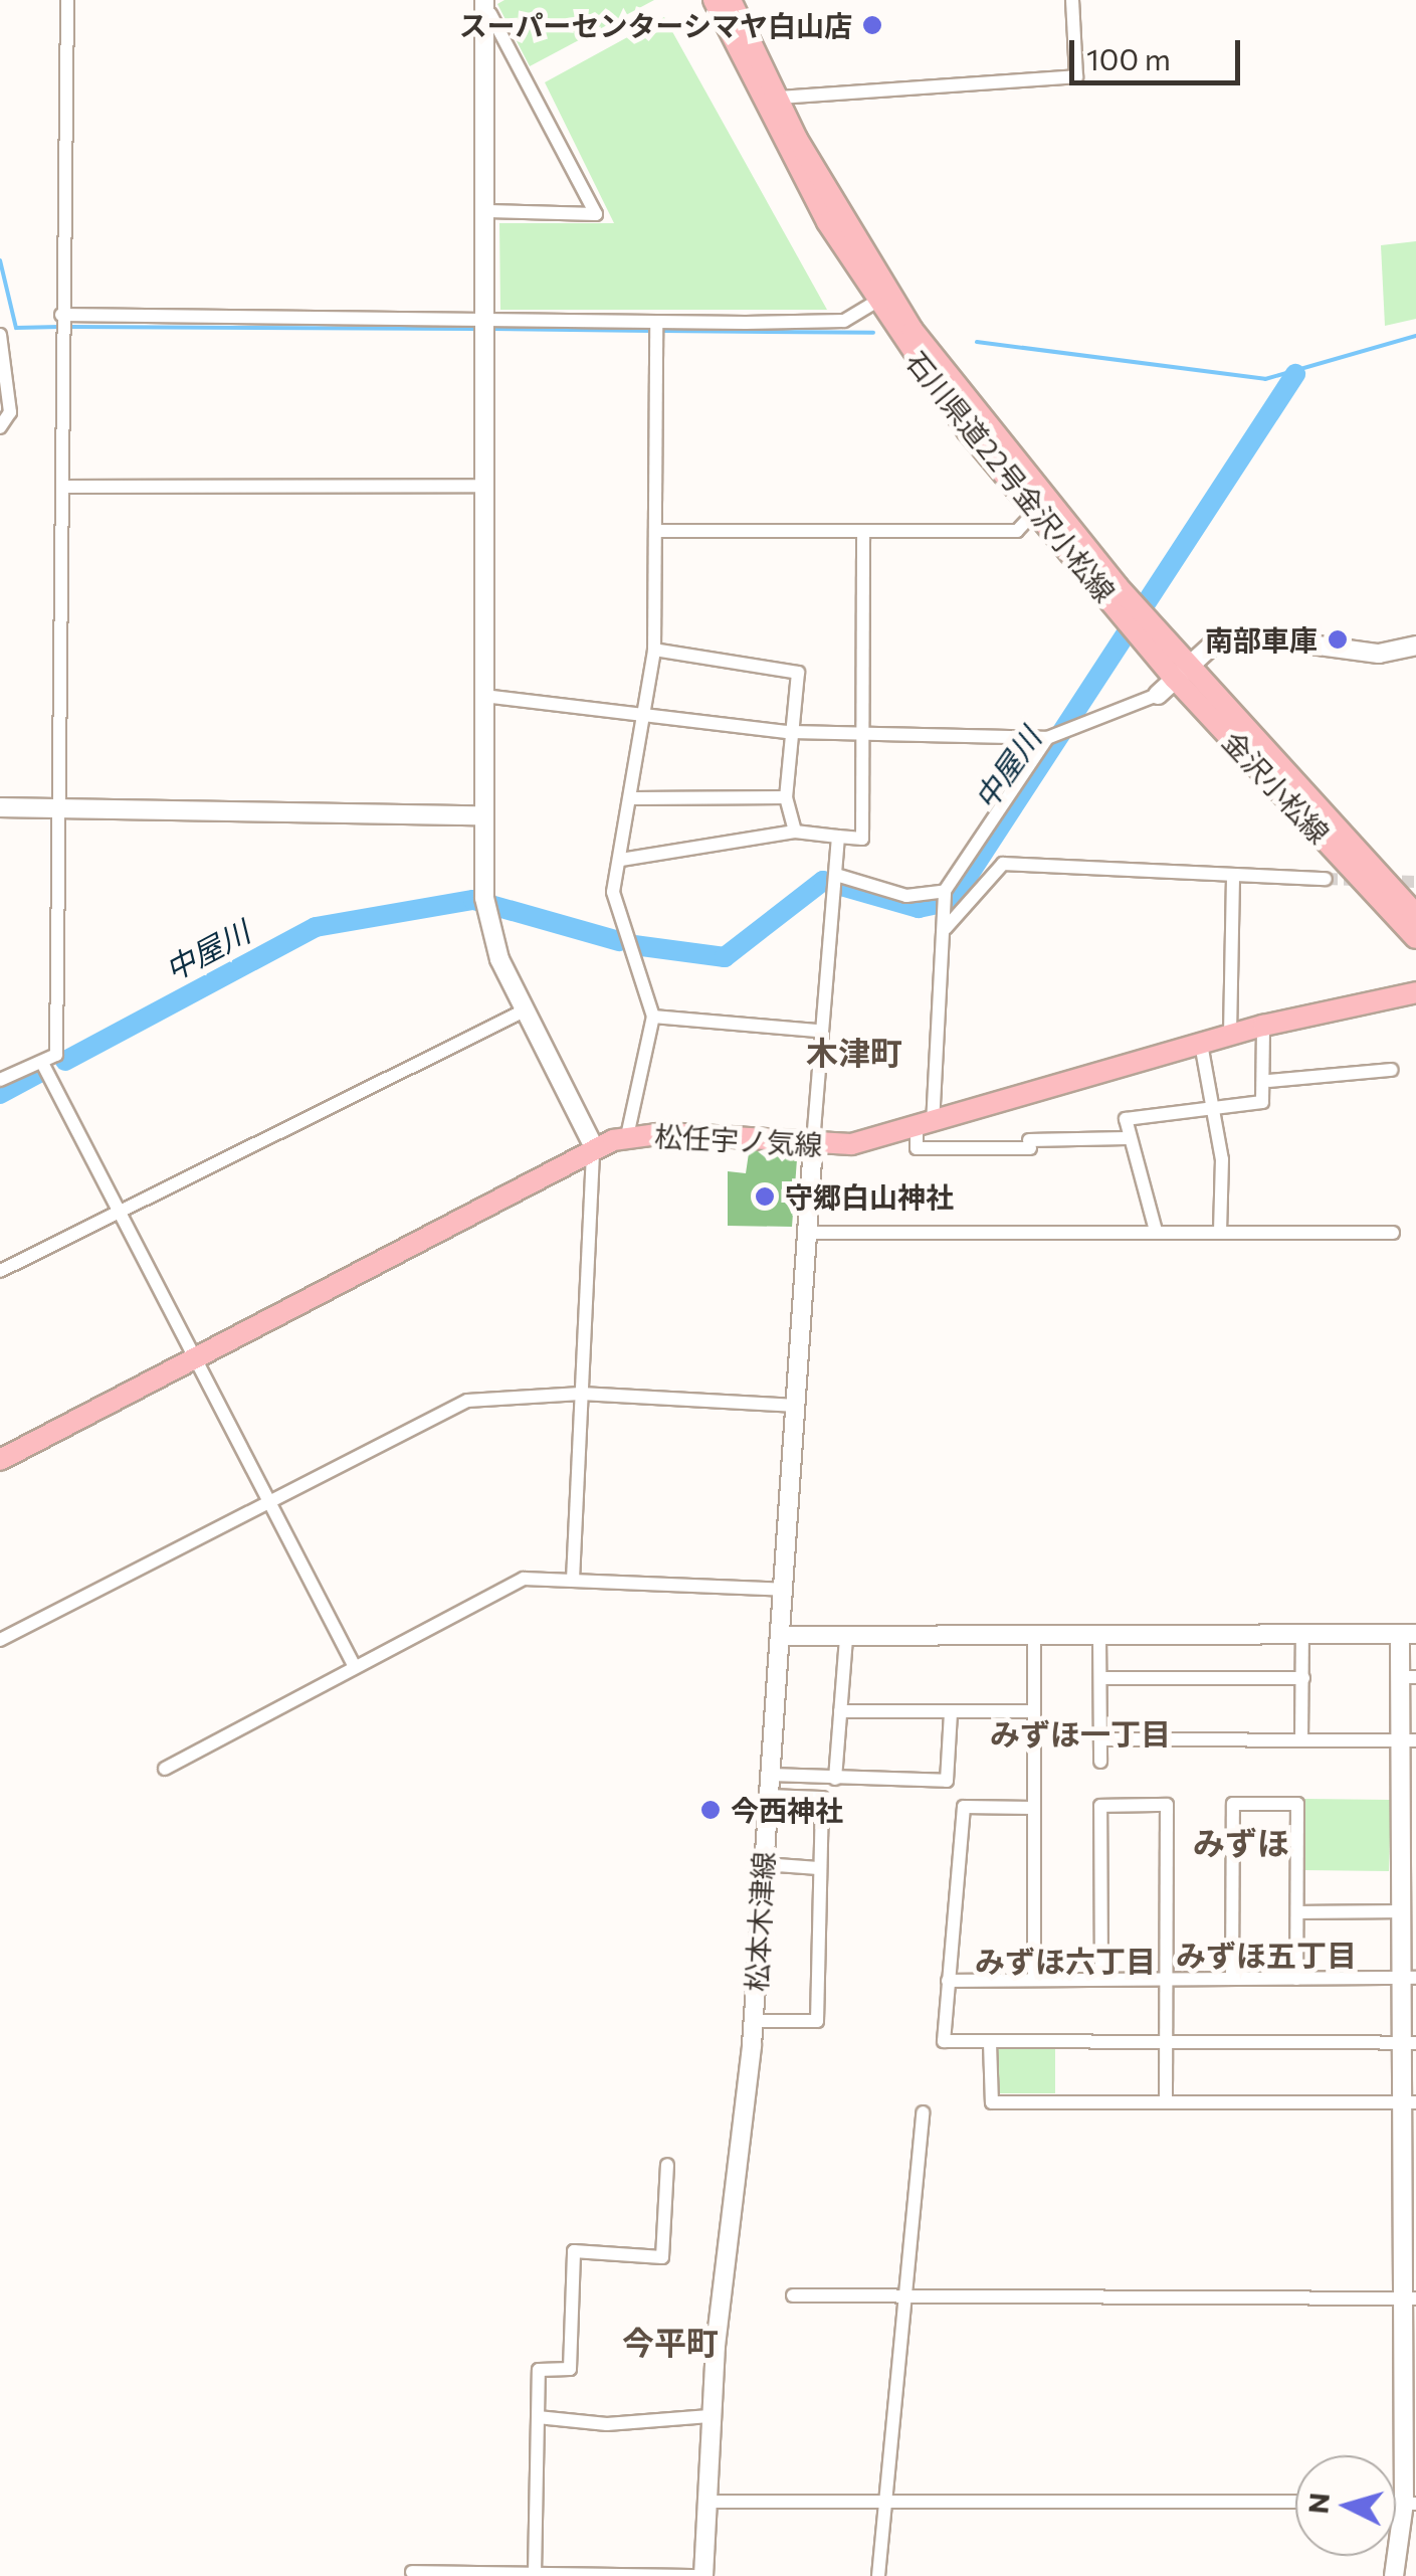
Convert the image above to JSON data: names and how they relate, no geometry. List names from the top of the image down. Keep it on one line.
{"streets":{"main road":["石川県道22号金沢小松線","金沢小松線","松任宇ノ気線"],"street":["松本木津線"]},"crossings":[["石川県道22号金沢小松線","金沢小松線"],["松任宇ノ気線","松本木津線"]],"districts":["木津町","みずほ一丁目","みずほ","みずほ五丁目","みずほ六丁目","今平町"],"water":["中屋川"],"places":["スーパーセンターシマヤ白山店","南部車庫","守郷白山神社","今西神社"],"scale_bar":"100 m","north":"left"}
